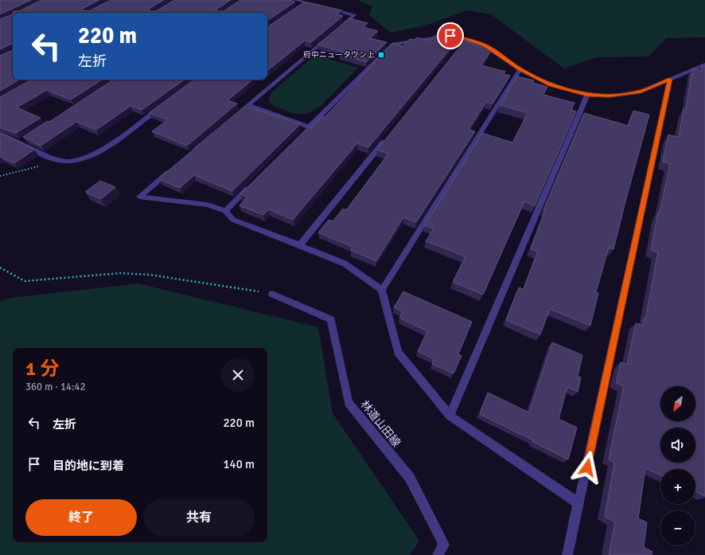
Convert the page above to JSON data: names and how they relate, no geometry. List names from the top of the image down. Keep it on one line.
{"streets":{"street":["林道山田線"]},"places":{"transit":["府中ニュータウン上"]},"north":"bottom left","page":{"turn":["220 m","左折"],"heading":["1 分","360 m · 14:42"],"map_buttons":["+","−"],"list":[{"name":"左折","value":"220 m"},{"name":"目的地に到着","value":"140 m"}],"buttons":["終了","共有"]}}
